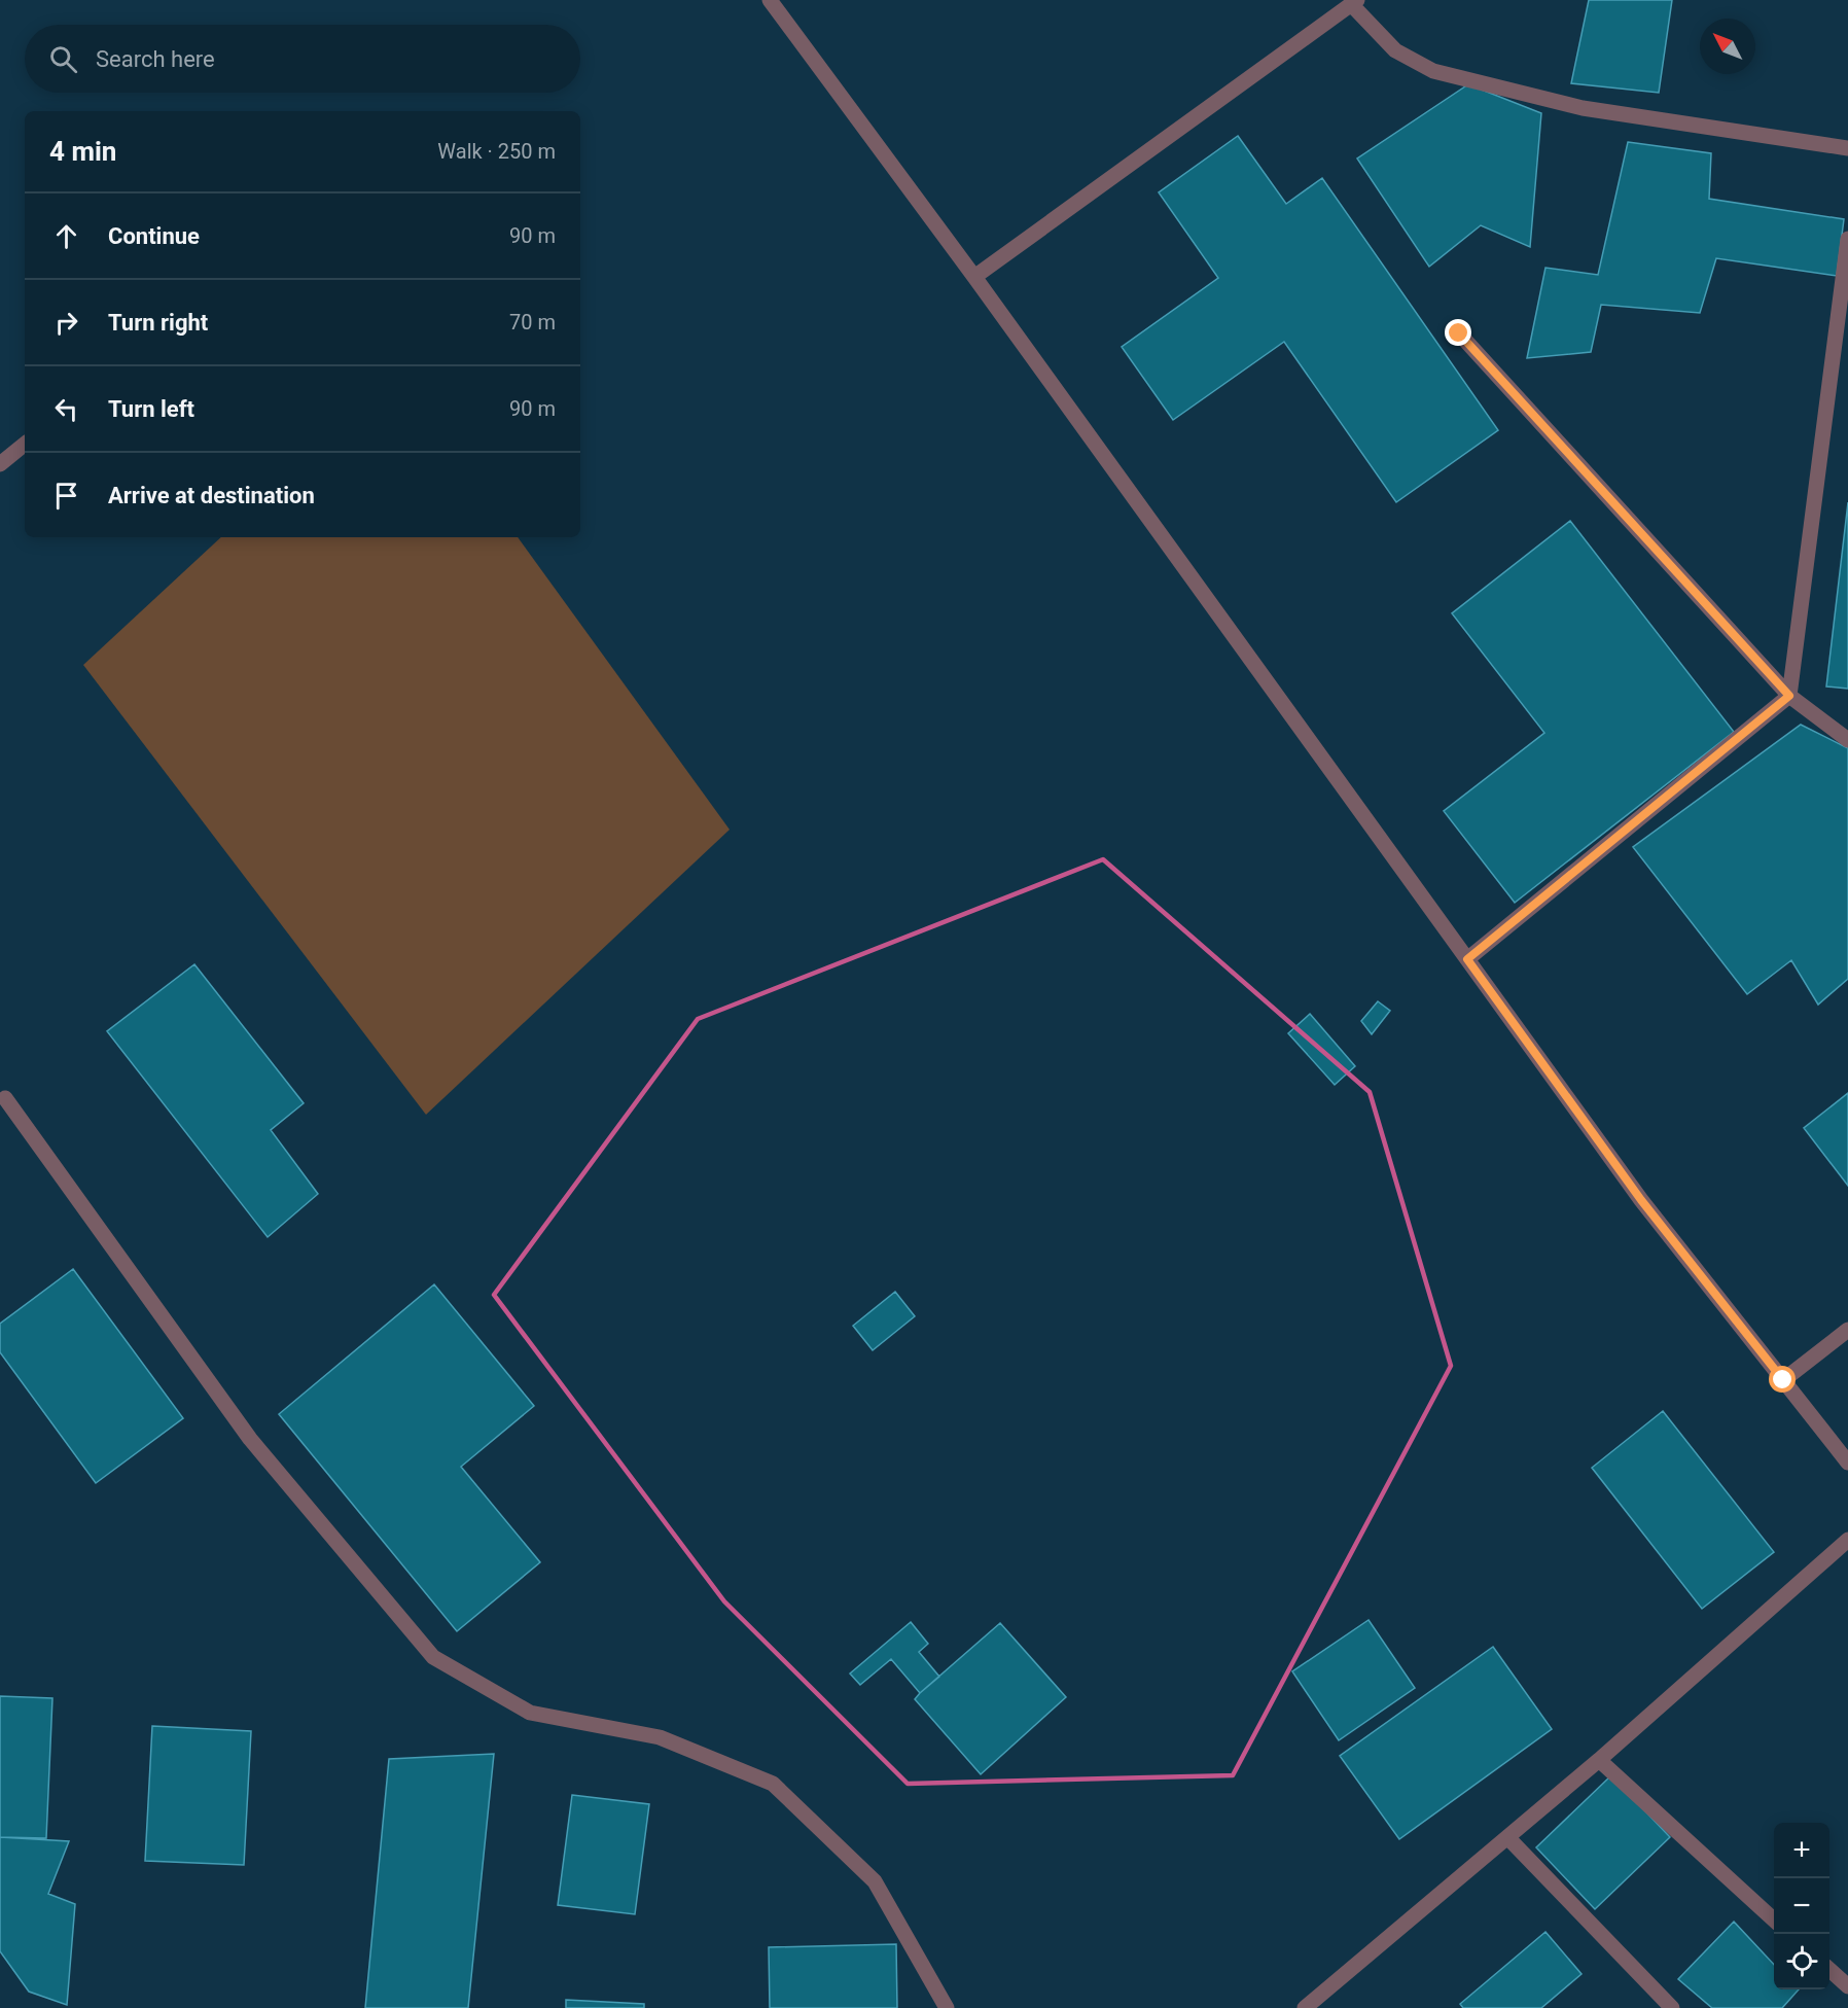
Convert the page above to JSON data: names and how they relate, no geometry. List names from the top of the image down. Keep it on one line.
{"north":"top left","page":{"search":"Search here","heading":["4 min","Walk · 250 m"],"list":[["Continue","90 m"],["Turn right","70 m"],["Turn left","90 m"],"Arrive at destination"],"map_buttons":["+","−"]}}
